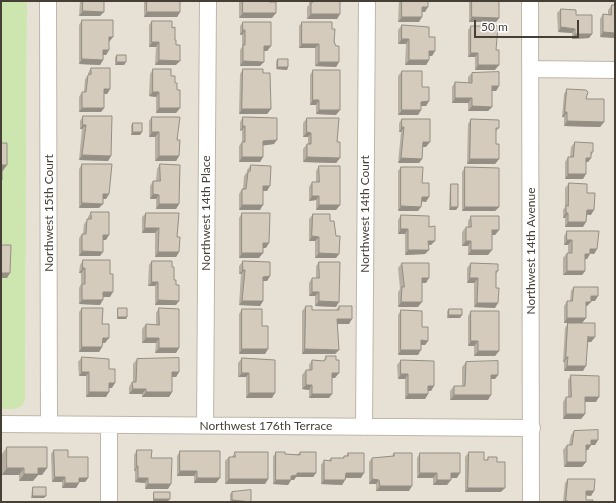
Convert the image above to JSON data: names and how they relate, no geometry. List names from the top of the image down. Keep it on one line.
{"streets":{"street":["Northwest 15th Court","Northwest 14th Place","Northwest 14th Court","Northwest 14th Avenue","Northwest 176th Terrace"]},"crossings":[["Northwest 15th Court","Northwest 176th Terrace"],["Northwest 14th Place","Northwest 176th Terrace"],["Northwest 14th Court","Northwest 176th Terrace"],["Northwest 14th Avenue","Northwest 176th Terrace"]],"scale_bar":"50 m"}
